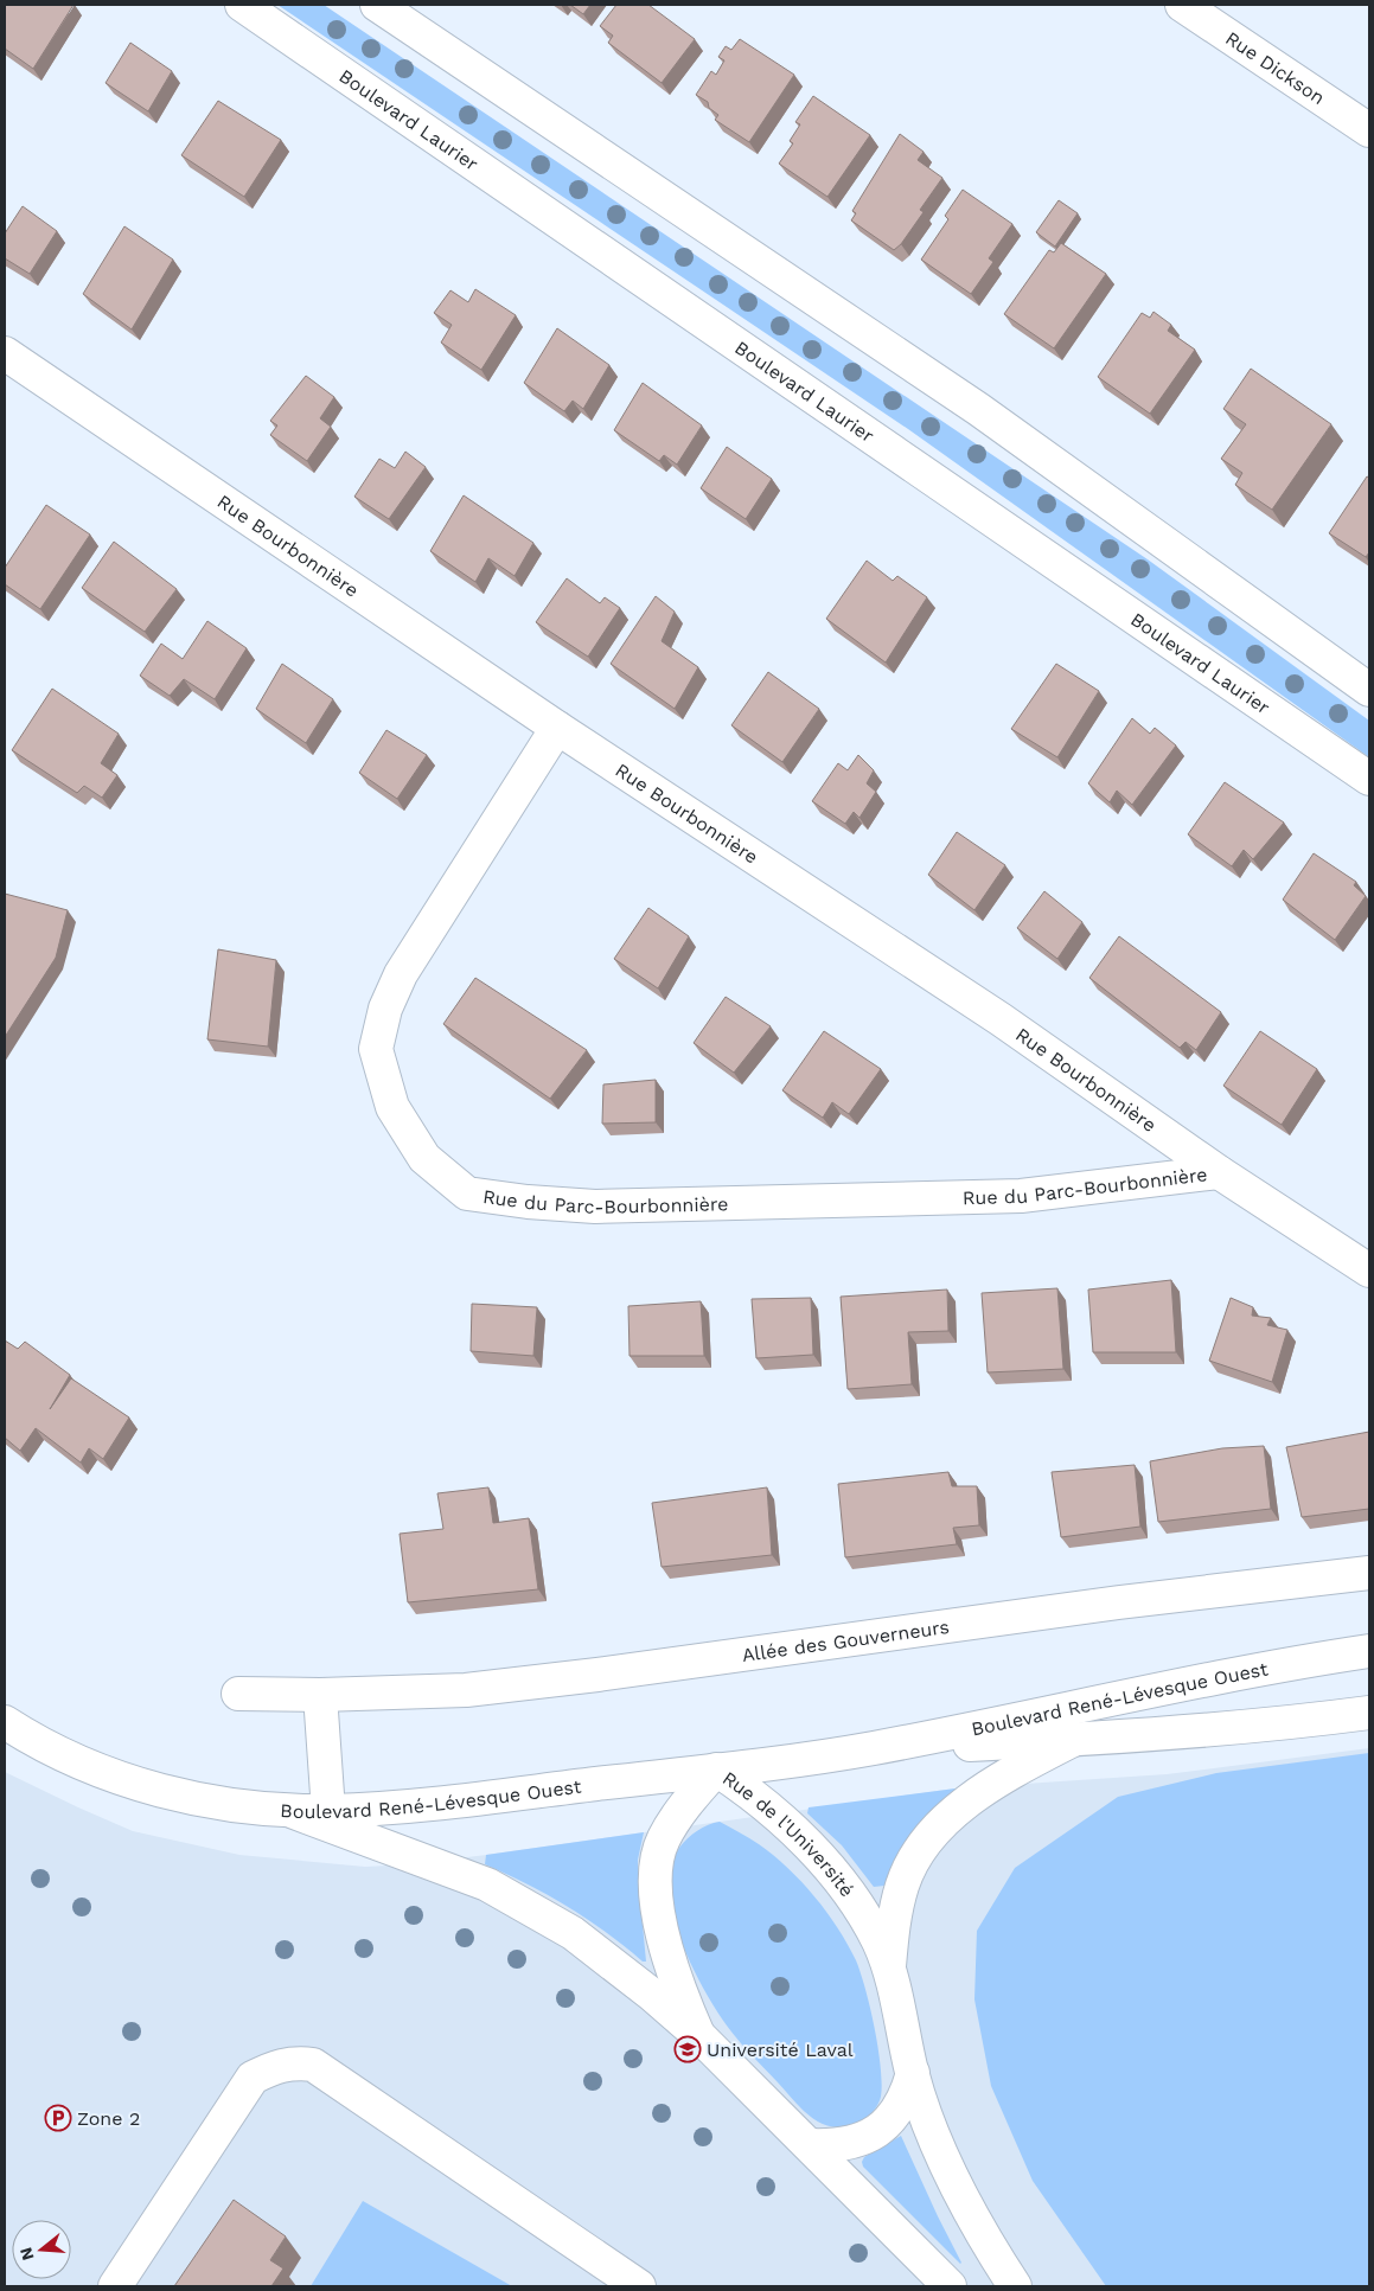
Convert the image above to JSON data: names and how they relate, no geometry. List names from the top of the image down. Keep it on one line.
{"streets":{"street":["Rue Dickson","Boulevard Laurier","Rue Bourbonnière","Rue du Parc-Bourbonnière","Allée des Gouverneurs","Boulevard René-Lévesque Ouest","Rue de l'Université"]},"crossings":[["Rue Bourbonnière","Rue du Parc-Bourbonnière"],["Boulevard René-Lévesque Ouest","Rue de l'Université"]],"places":{"school or university":["Université Laval"],"parking":["Zone 2"]},"north":"left"}
